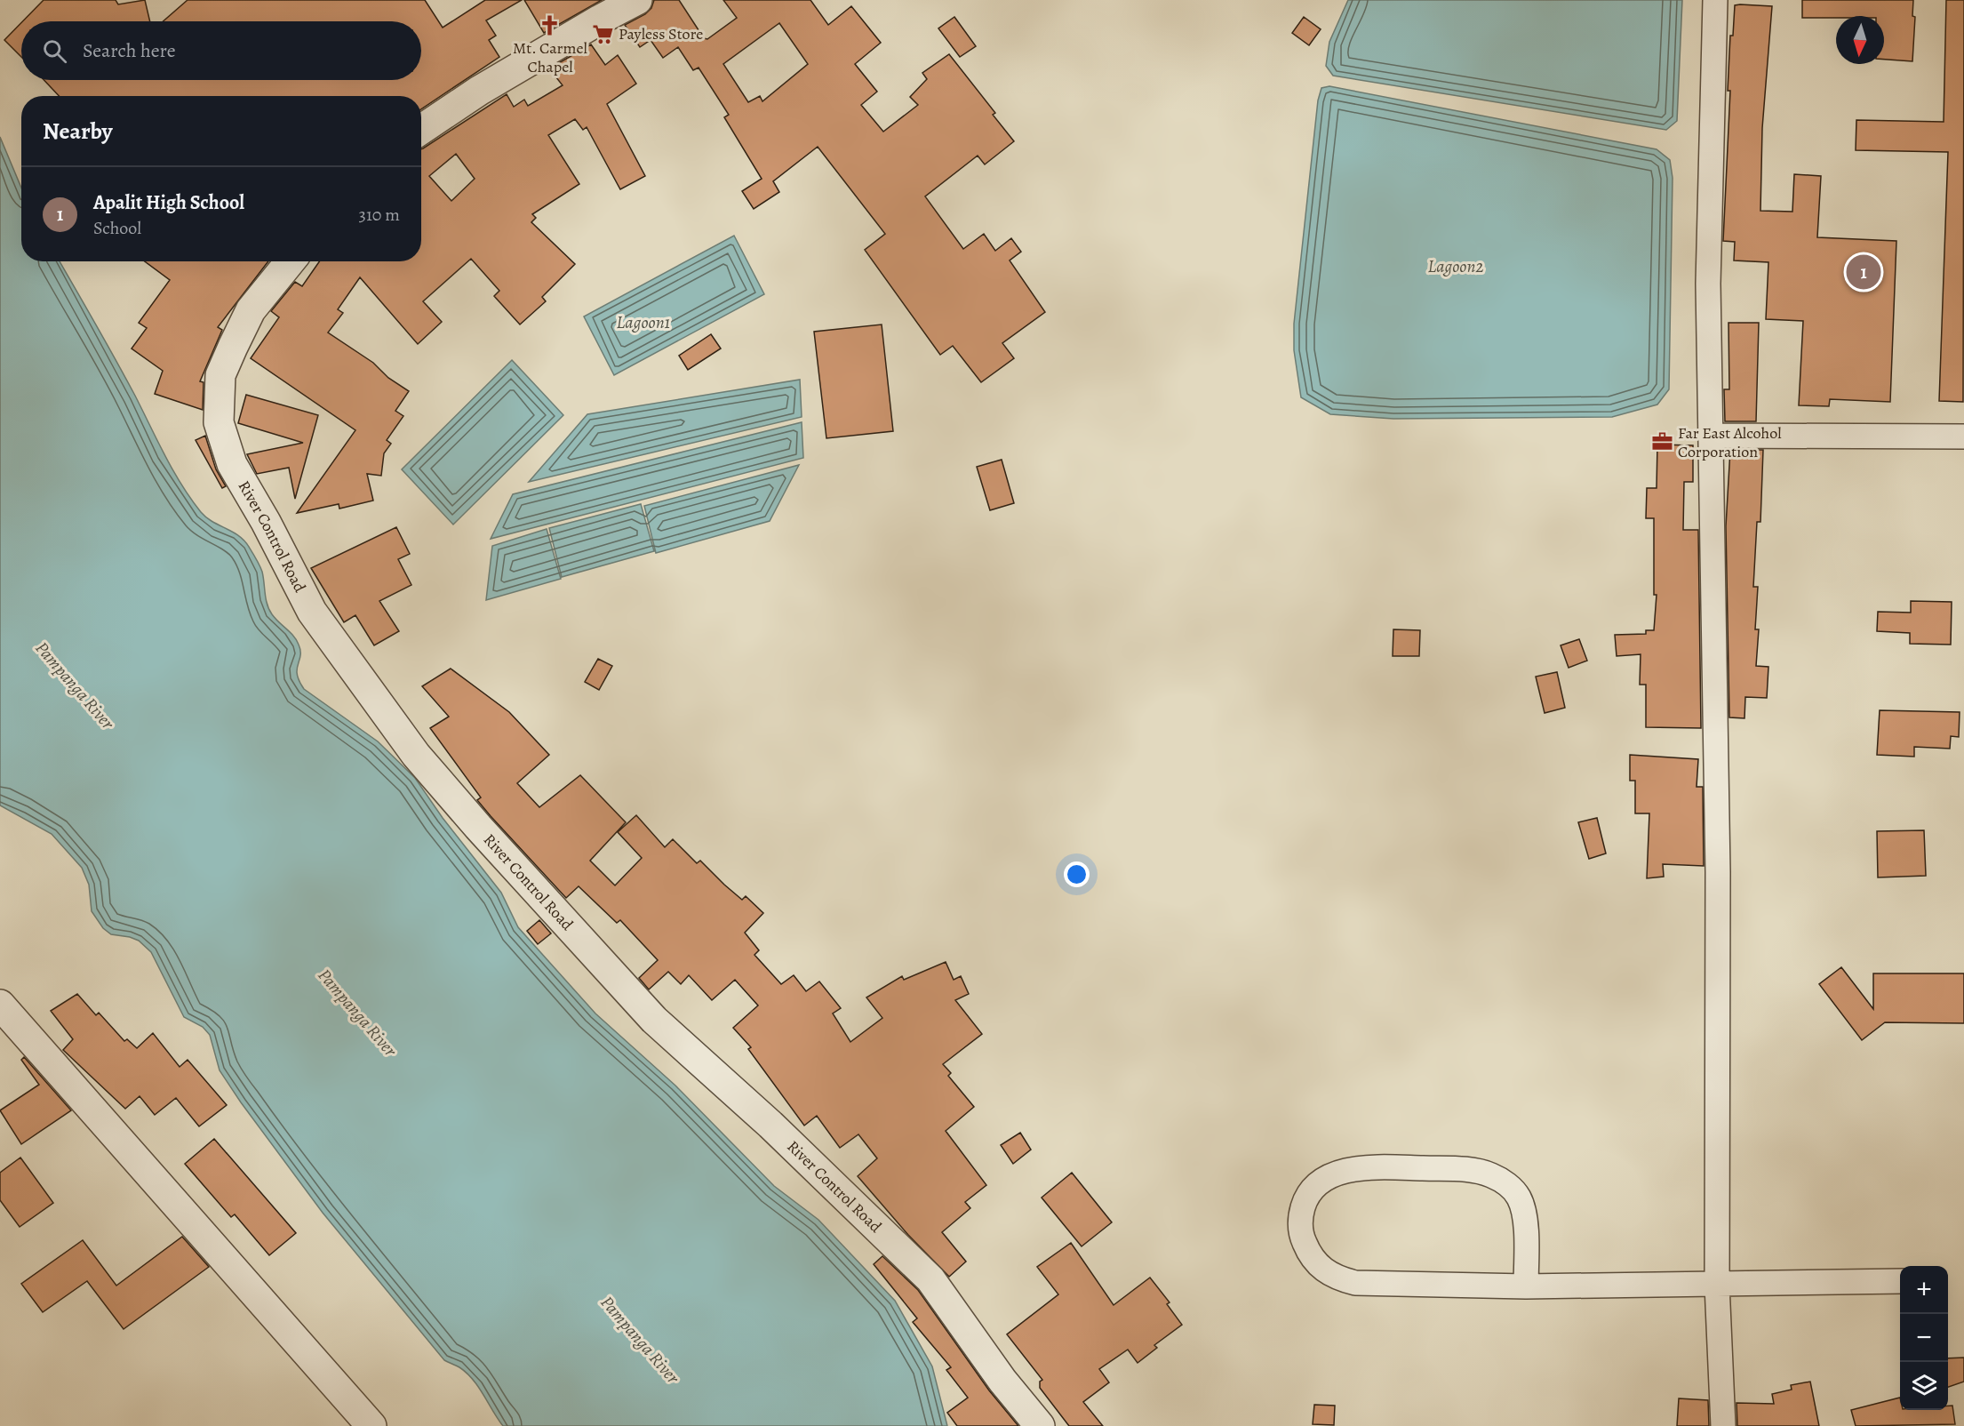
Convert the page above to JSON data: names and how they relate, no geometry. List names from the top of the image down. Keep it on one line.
{"streets":{"street":["River Control Road"]},"water":["Lagoon2","Lagoon1","Pampanga River"],"places":{"church":["Mt. Carmel Chapel"],"supermarket":["Payless Store"],"office":["Far East Alcohol Corporation"]},"north":"bottom","page":{"search":"Search here","heading":"Nearby","list":[{"mark":"1","name":"Apalit High School","note":"School","value":"310 m"}],"pins":"1","map_buttons":["+","−"]}}
